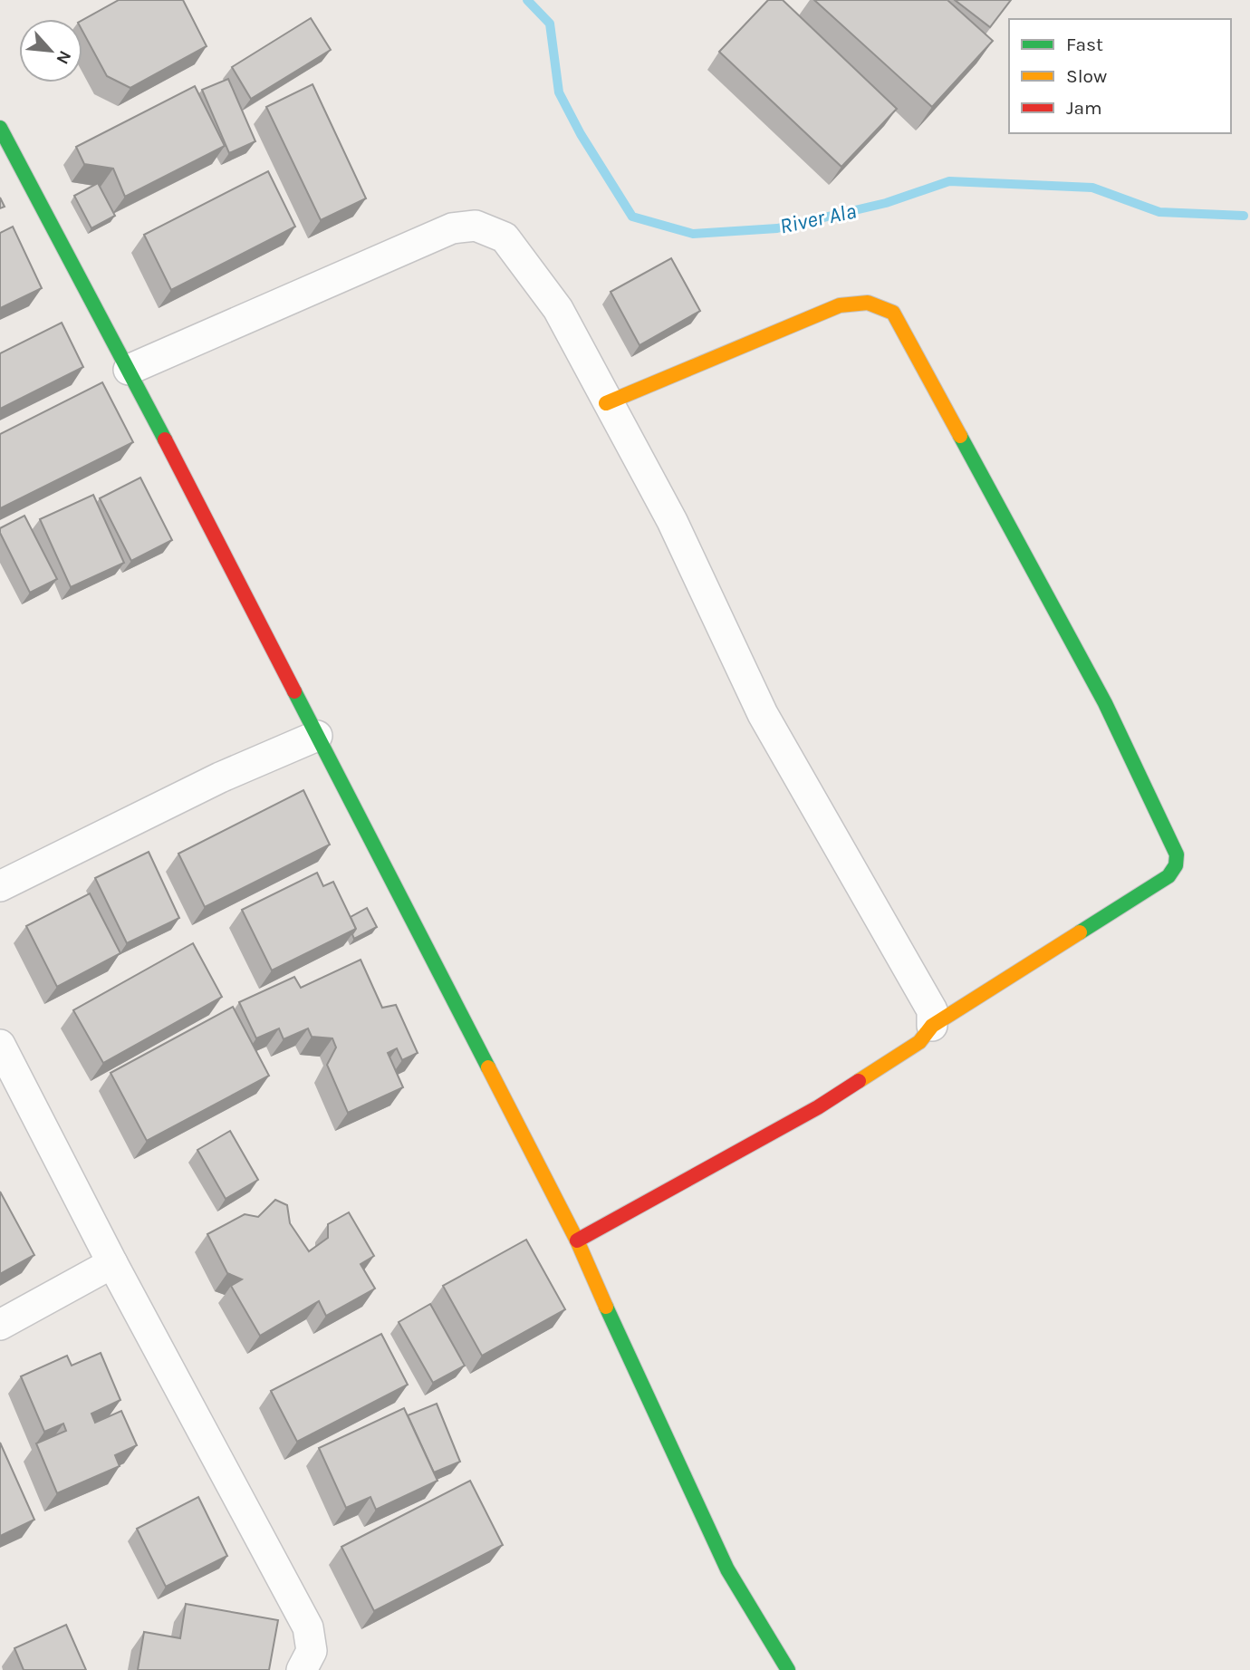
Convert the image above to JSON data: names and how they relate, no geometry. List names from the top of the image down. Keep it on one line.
{"water":["River Ala"],"legend":["Fast","Slow","Jam"],"north":"bottom right"}
